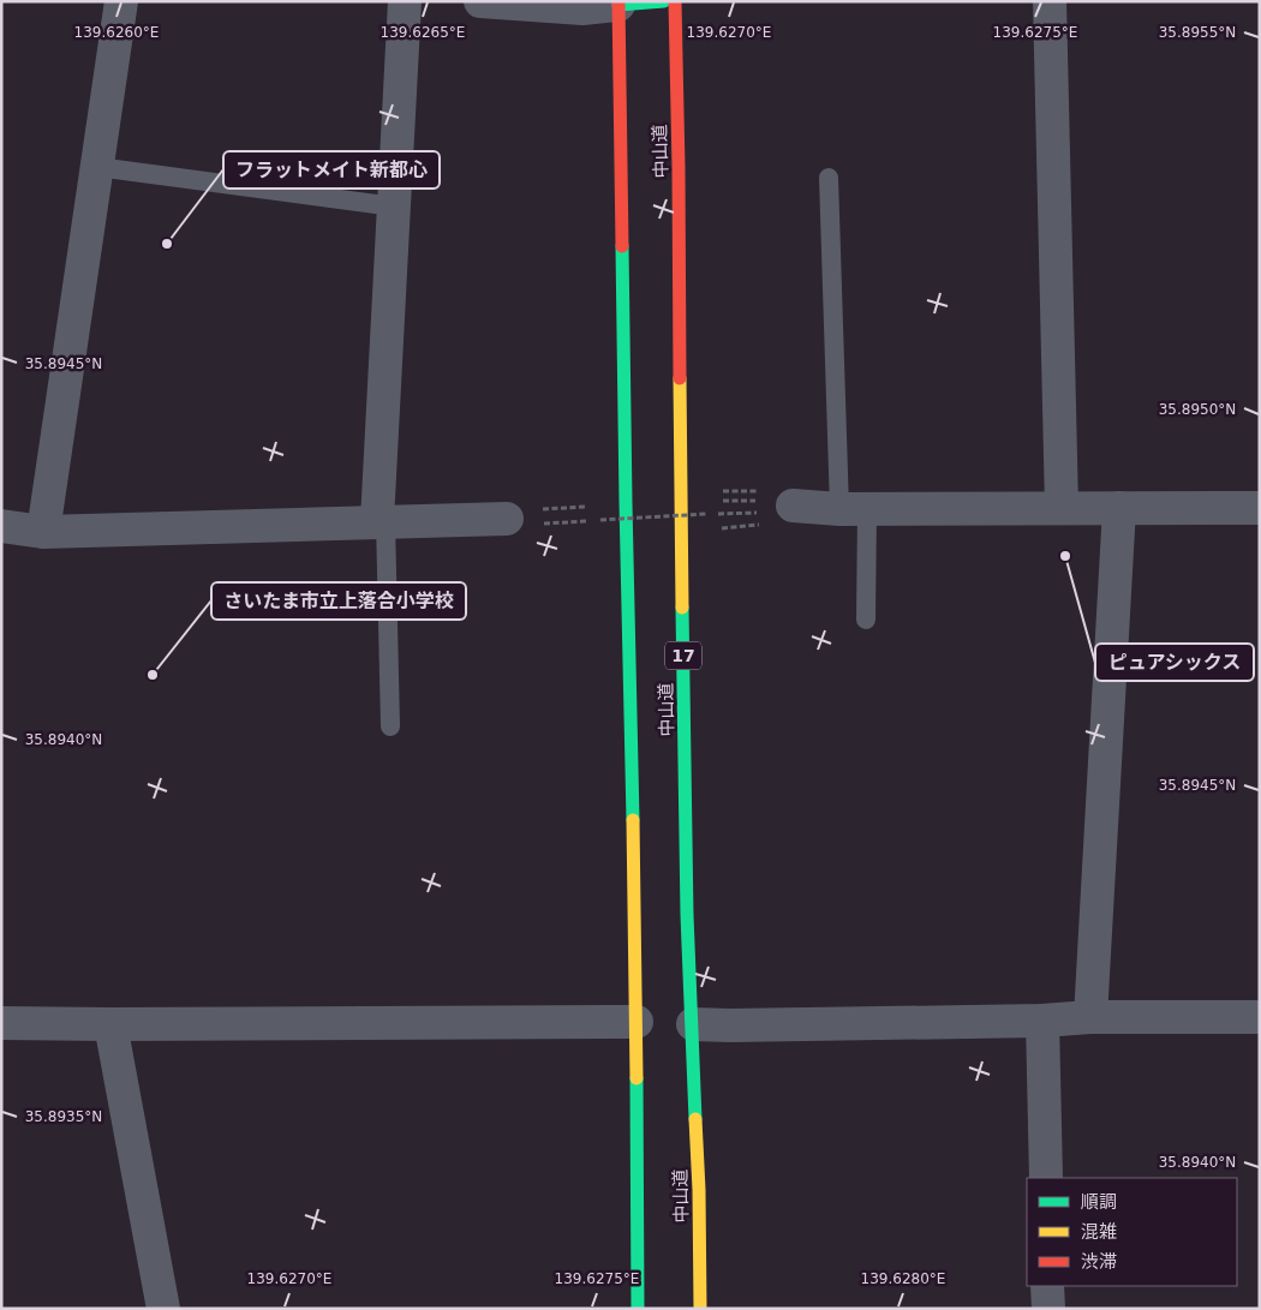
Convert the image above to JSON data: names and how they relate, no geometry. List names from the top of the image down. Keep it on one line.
{"streets":{"main road":["中山道","17"]},"places":["フラットメイト新都心","ピュアシックス","さいたま市立上落合小学校"],"legend":["順調","混雑","渋滞"],"coordinates":["35.8955°N","139.6260°E","139.6265°E","139.6270°E","139.6275°E","35.8945°N","35.8950°N","35.8940°N","35.8935°N","139.6280°E"]}
